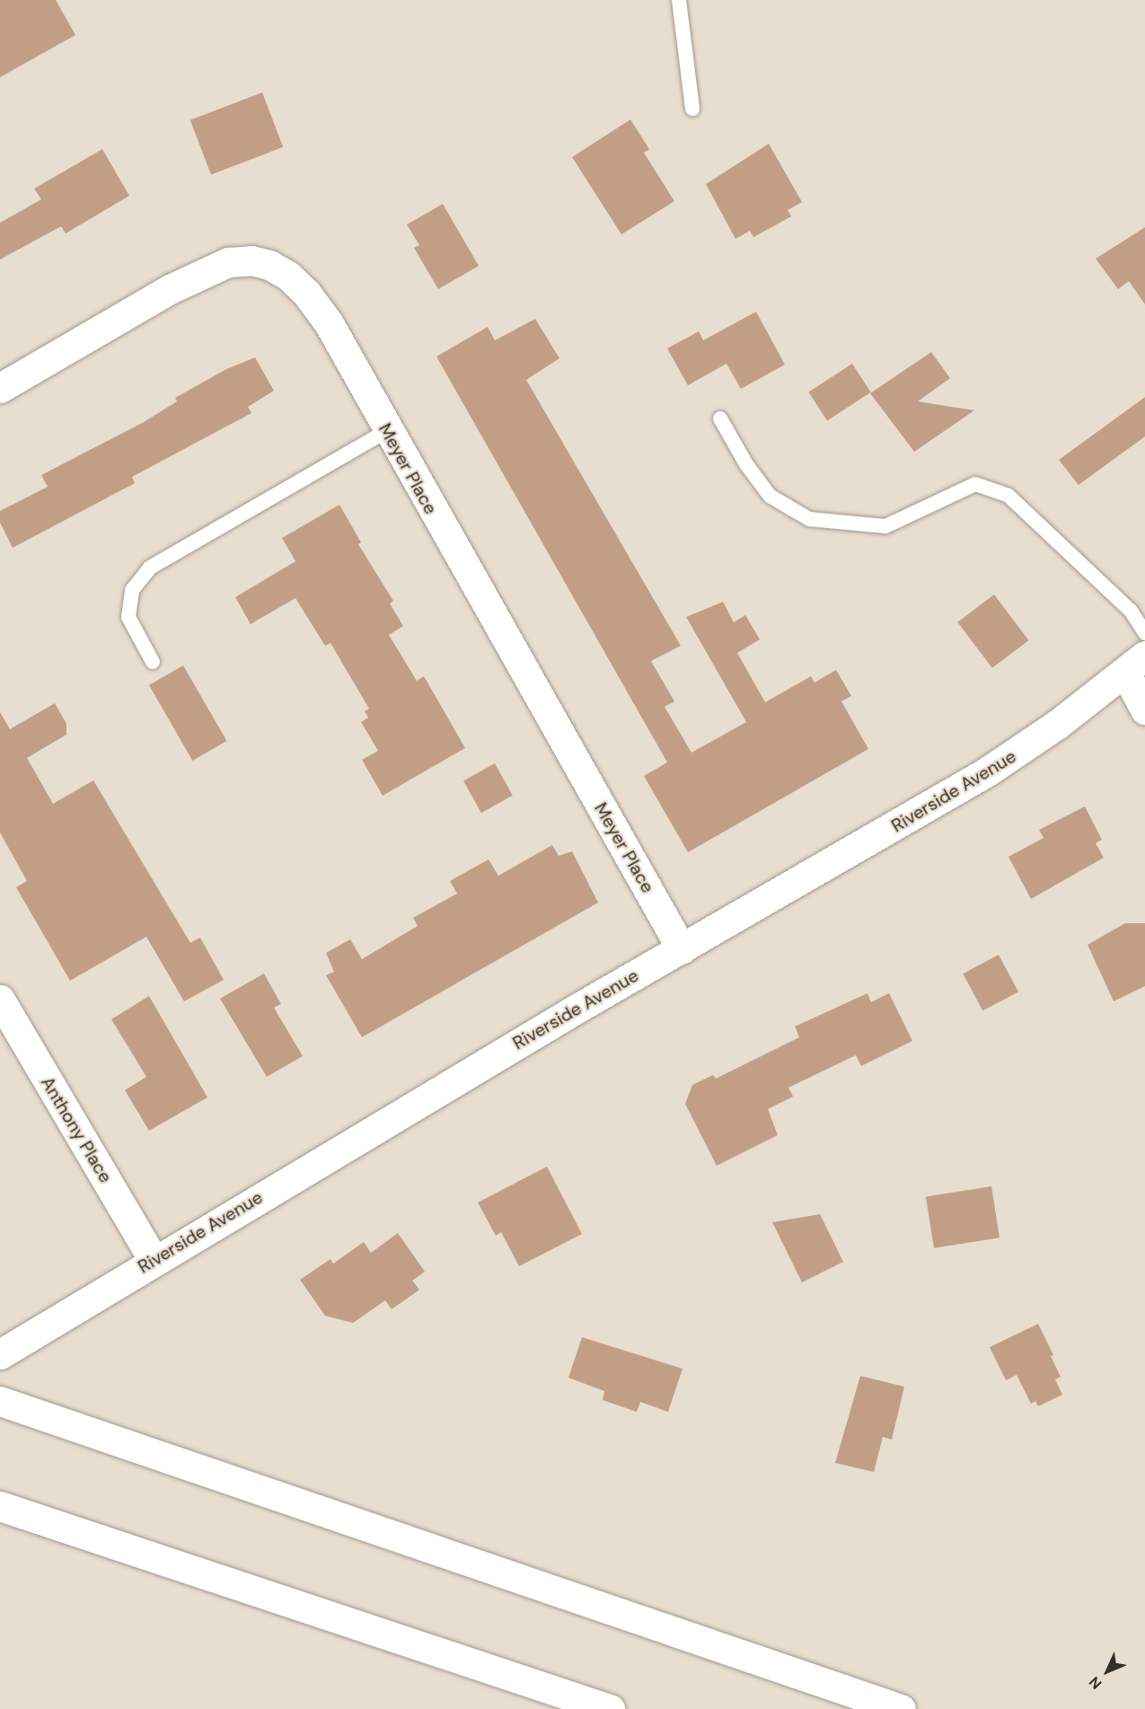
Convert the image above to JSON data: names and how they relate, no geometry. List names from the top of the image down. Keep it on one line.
{"streets":{"main road":["Meyer Place","Riverside Avenue","Anthony Place"]},"crossings":[["Meyer Place","Riverside Avenue"],["Riverside Avenue","Anthony Place"]],"north":"bottom left"}
